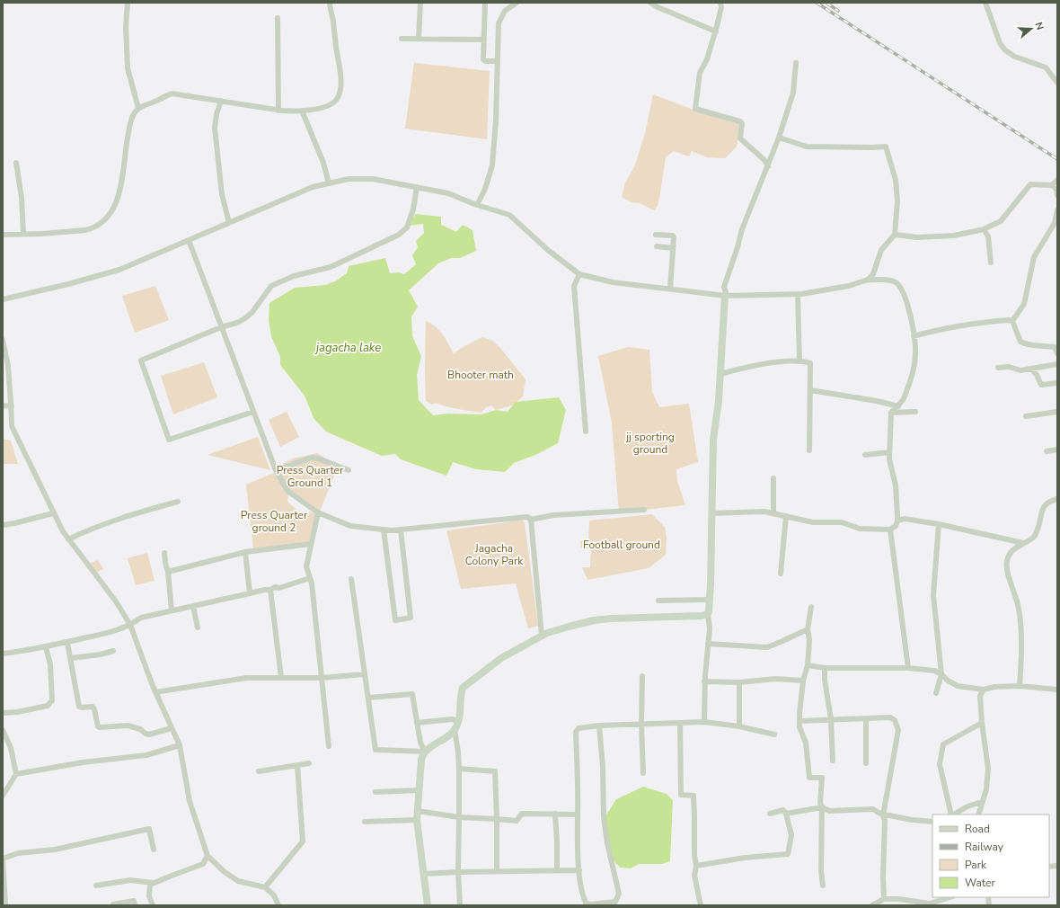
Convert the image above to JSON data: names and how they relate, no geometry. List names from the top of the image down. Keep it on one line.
{"water":["jagacha lake"],"parks":["Bhooter math","jj sporting ground","Press Quarter Ground 1","Press Quarter ground 2","Football ground","Jagacha Colony Park"],"legend":["Road","Railway","Park","Water"],"north":"right"}
